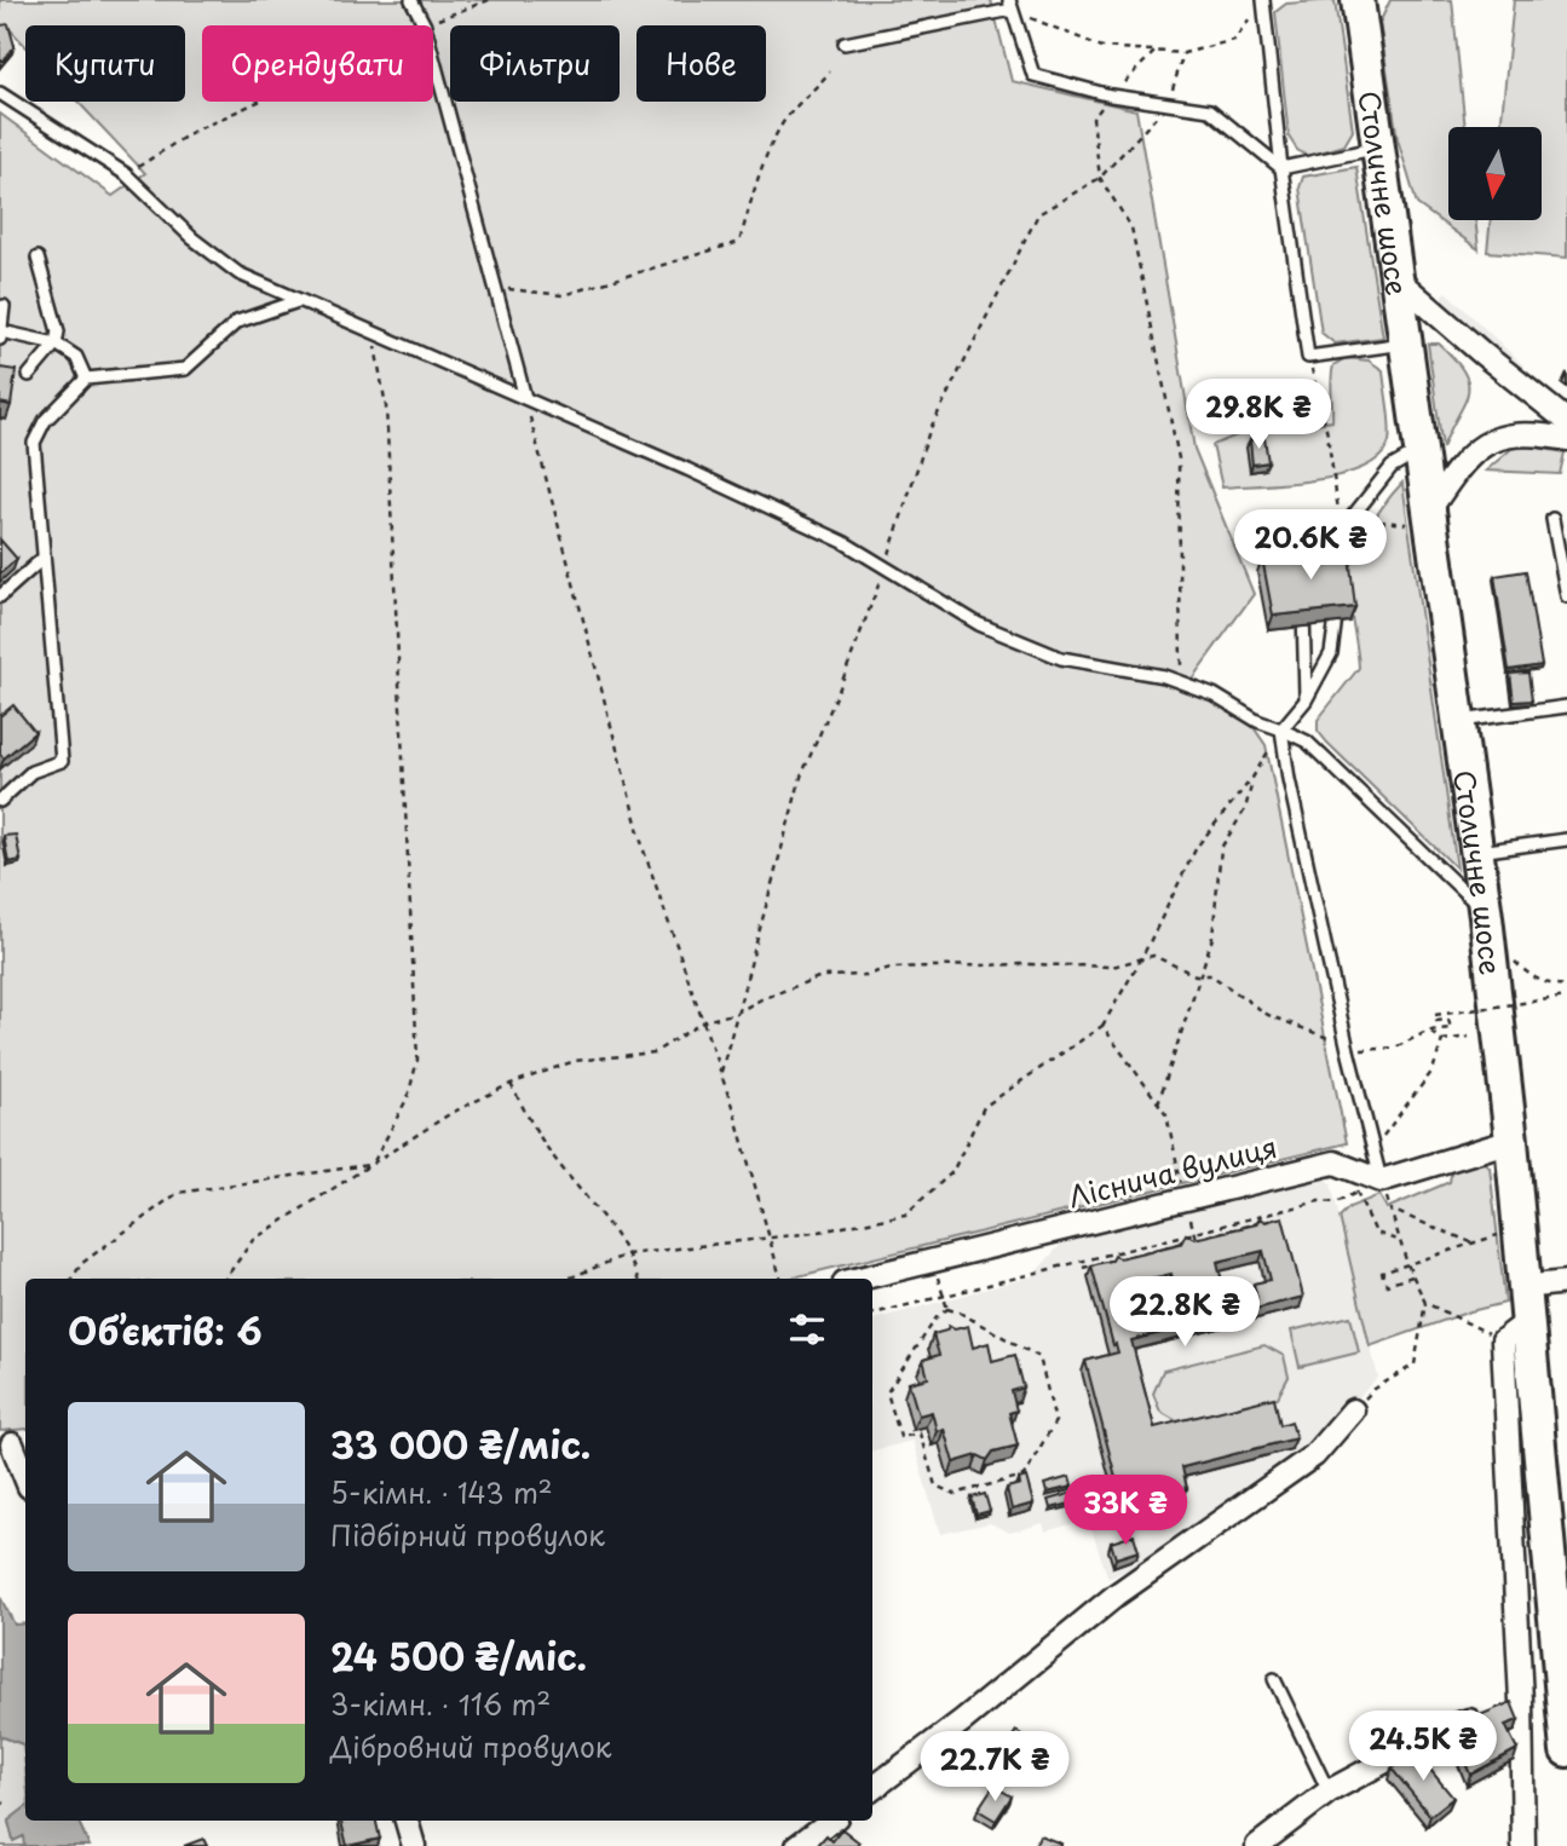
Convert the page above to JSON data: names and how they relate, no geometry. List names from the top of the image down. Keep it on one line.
{"streets":{"main road":["Столичне шосе"],"street":["Ліснича вулиця"]},"north":"bottom","page":{"chip":["Купити","Орендувати","Фільтри","Нове"],"price":["29.8K ₴","20.6K ₴","22.8K ₴","33K ₴","24.5K ₴","22.7K ₴"],"heading":"Об’єктів: 6","list":[{"name":"33 000 ₴/міс.","note":"5-кімн. · 143 m² · Підбірний провулок"},{"name":"24 500 ₴/міс.","note":"3-кімн. · 116 m² · Дібровний провулок"}]}}
